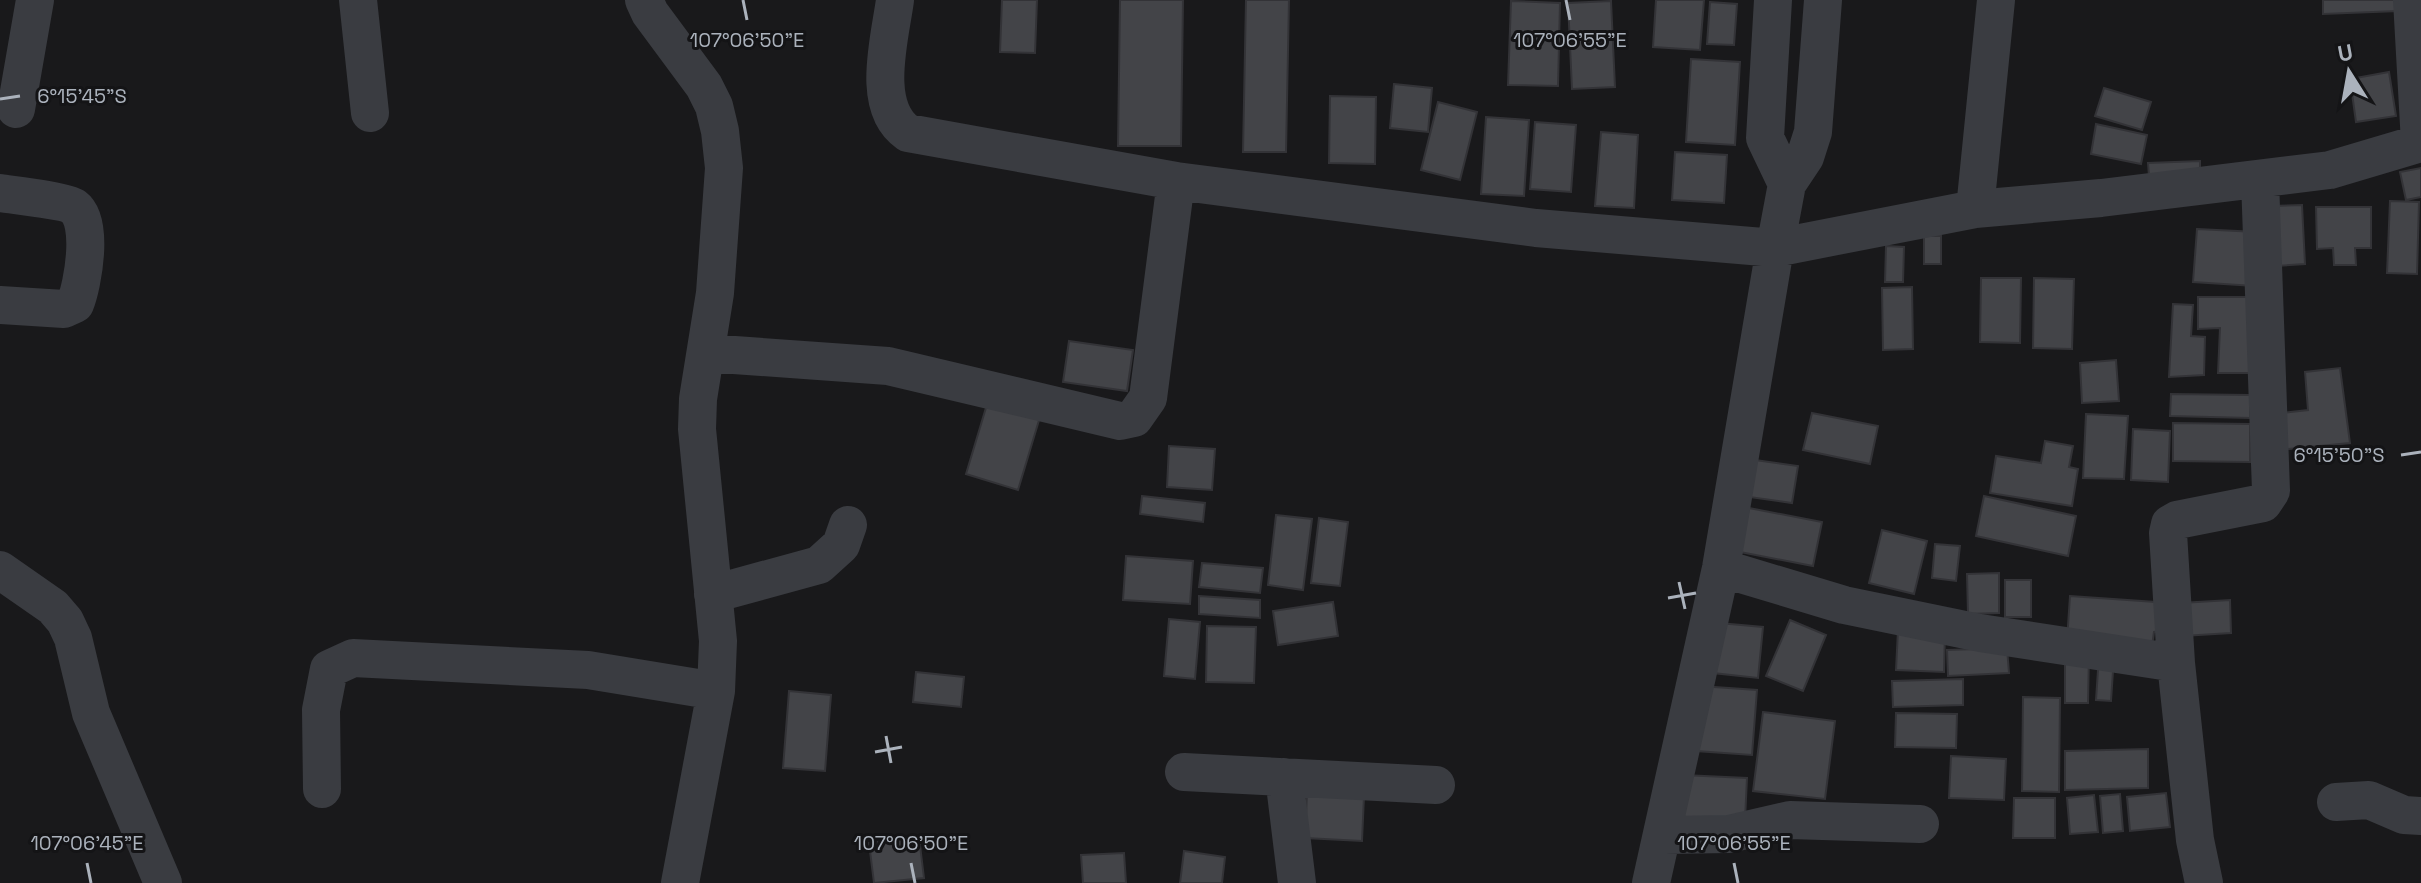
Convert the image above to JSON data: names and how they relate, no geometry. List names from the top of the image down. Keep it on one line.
{"north":"top","coordinates":["107°06'50\"E","107°06'55\"E","6°15'45\"S","6°15'50\"S","107°06'45\"E"]}
